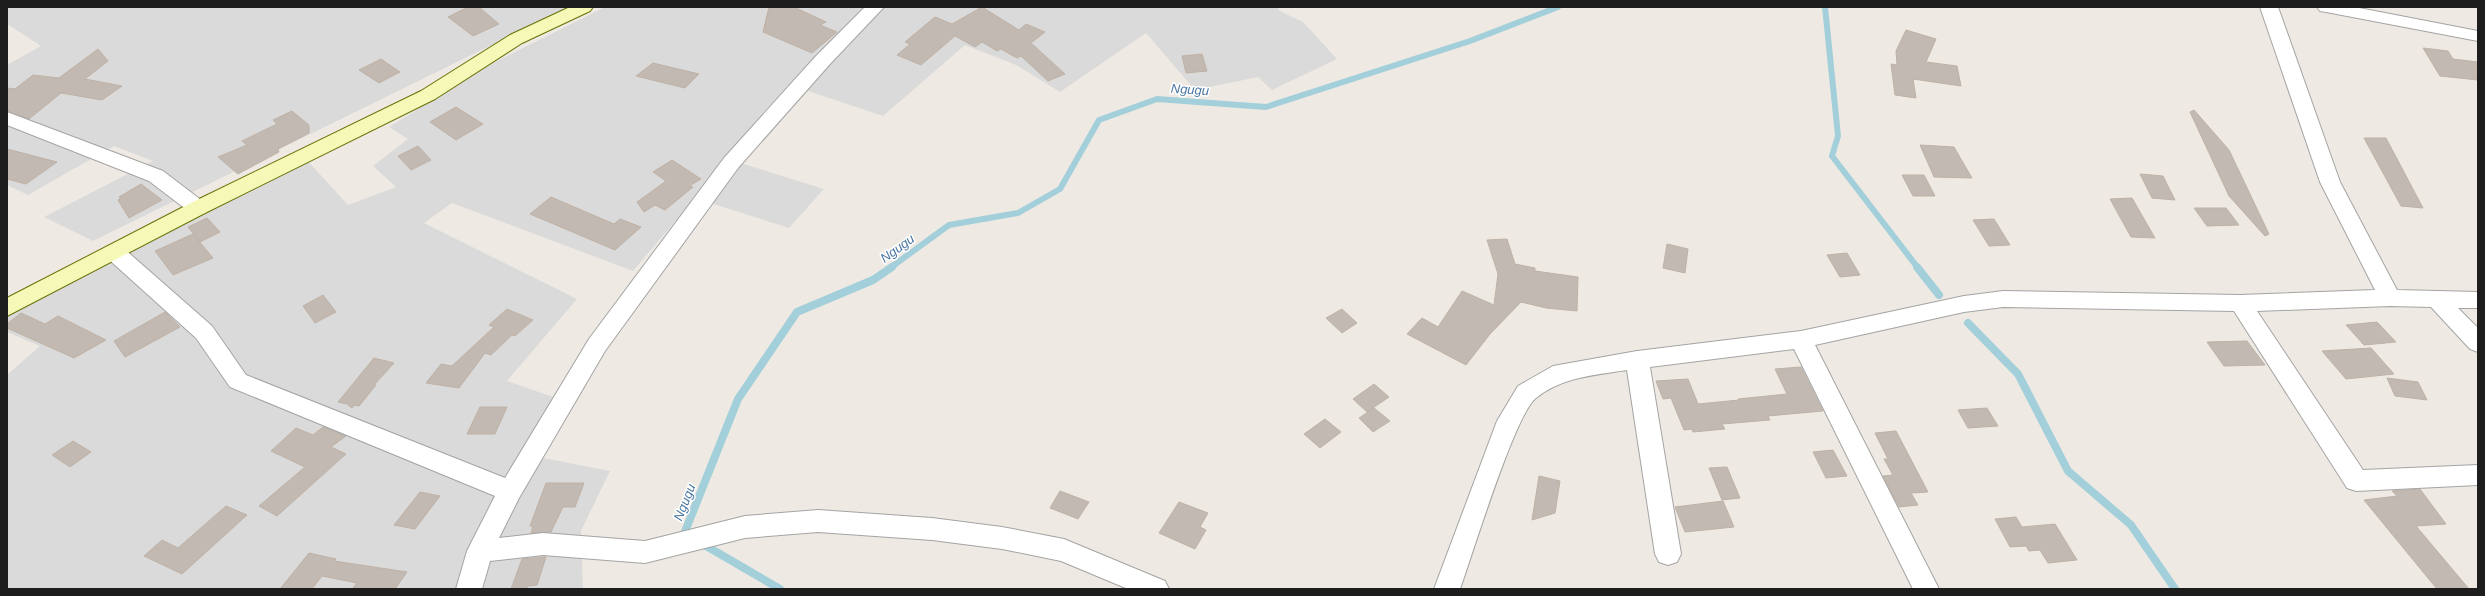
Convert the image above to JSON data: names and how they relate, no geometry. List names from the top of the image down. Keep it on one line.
{"water":["Ngugu"]}
